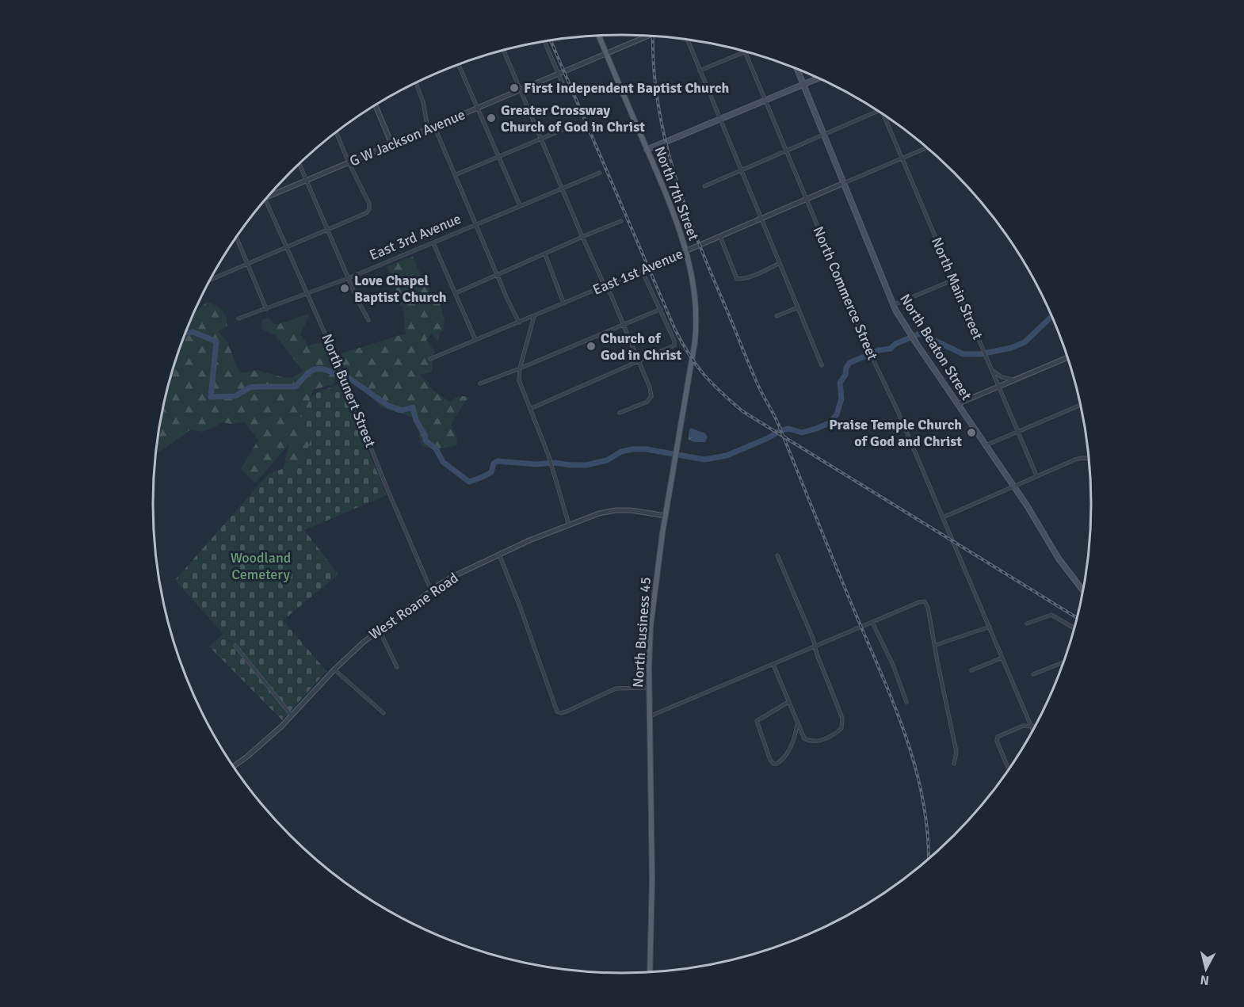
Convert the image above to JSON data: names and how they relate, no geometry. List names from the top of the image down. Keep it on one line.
{"streets":{"main road":["North 7th Street","North Beaton Street","North Business 45"],"street":["G W Jackson Avenue","East 3rd Avenue","East 1st Avenue","North Main Street","North Commerce Street","North Bunert Street","West Roane Road"]},"crossings":[["G W Jackson Avenue","North 7th Street"],["North 7th Street","East 1st Avenue"],["North 7th Street","North Business 45"],["East 3rd Avenue","North Bunert Street"],["East 1st Avenue","North Commerce Street"],["East 1st Avenue","North Beaton Street"],["North Bunert Street","West Roane Road"],["West Roane Road","North Business 45"]],"parks":["Woodland Cemetery"],"places":["First Independent Baptist Church","Greater Crossway Church of God in Christ","Love Chapel Baptist Church","Church of God in Christ","Praise Temple Church of God and Christ"],"north":"bottom"}
